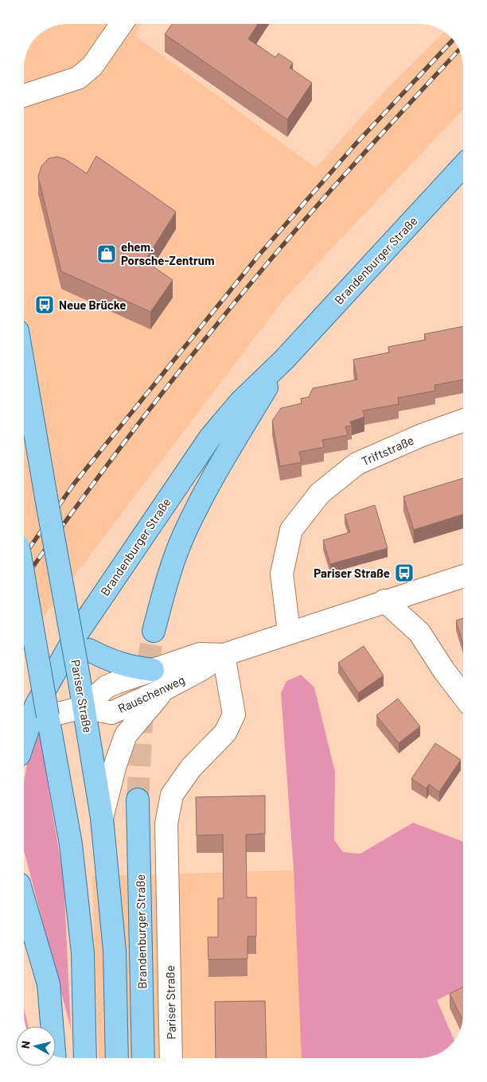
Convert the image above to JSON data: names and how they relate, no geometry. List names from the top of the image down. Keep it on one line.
{"streets":{"main road":["Brandenburger Straße","Pariser Straße"],"street":["Triftstraße","Rauschenweg"]},"crossings":[["Triftstraße","Rauschenweg"],["Rauschenweg","Pariser Straße"]],"places":{"shop":["ehem. Porsche-Zentrum"],"bus stop":["Neue Brücke","Pariser Straße"]},"north":"left"}
